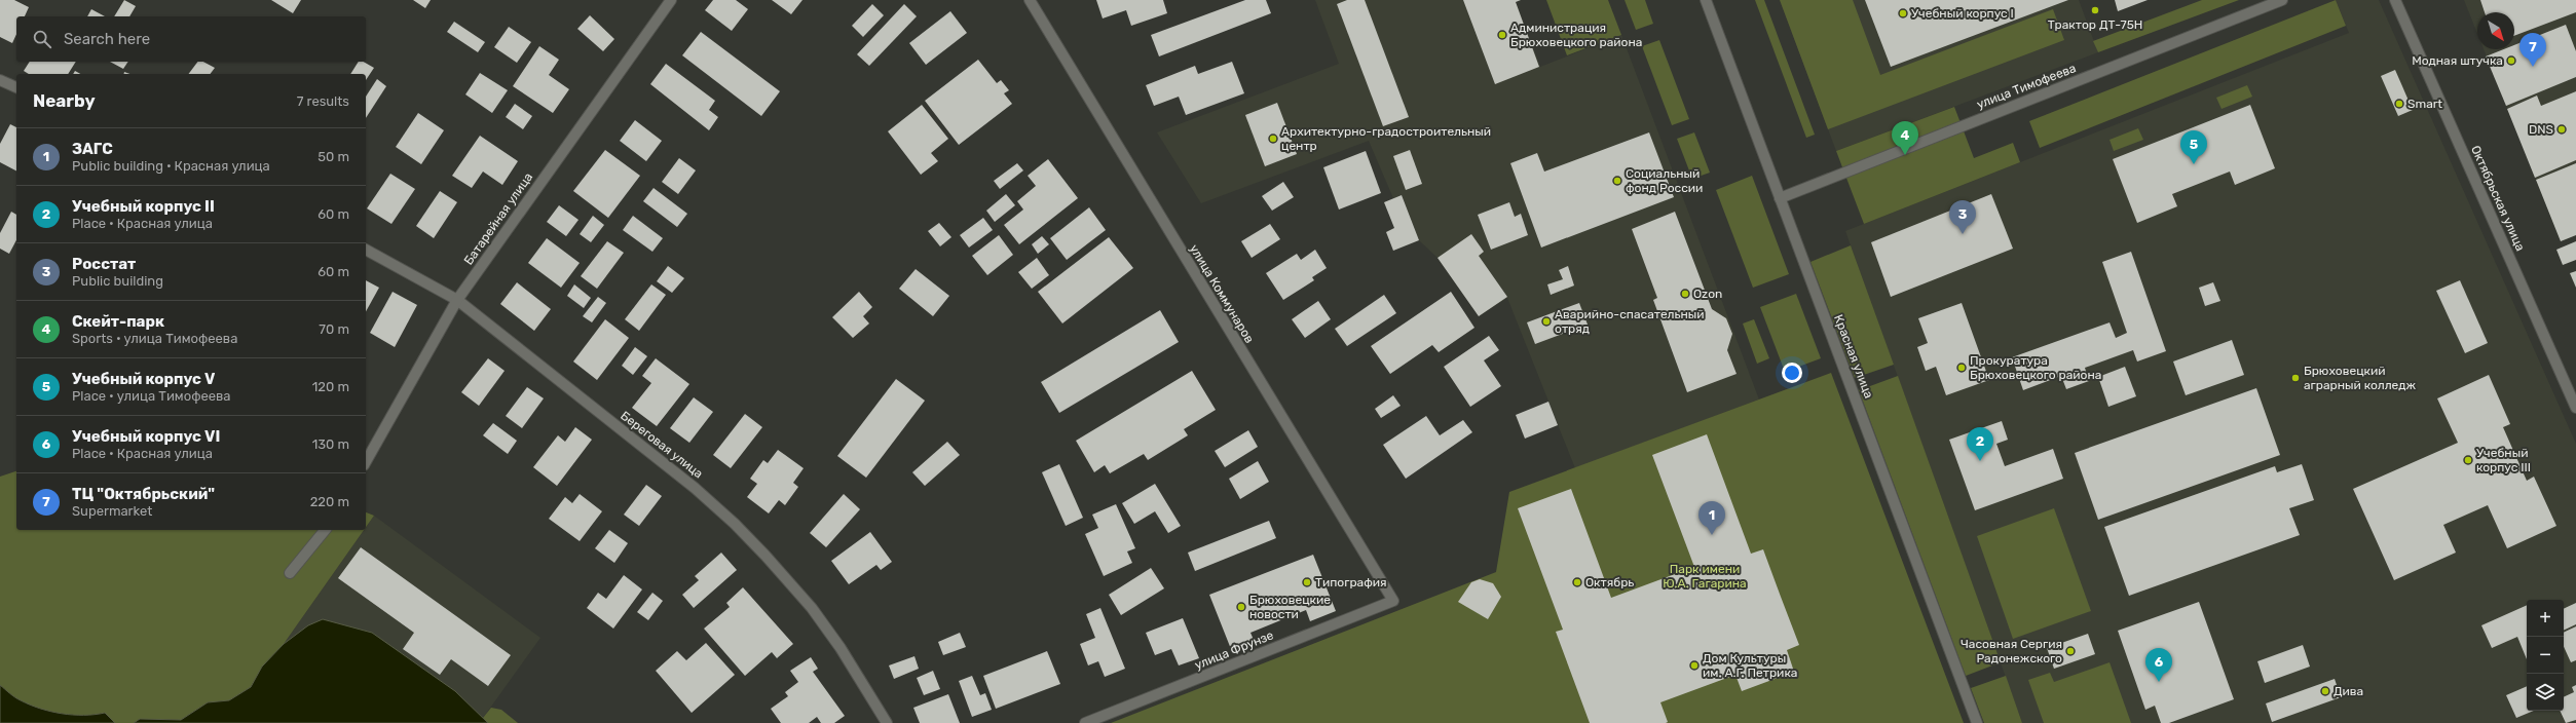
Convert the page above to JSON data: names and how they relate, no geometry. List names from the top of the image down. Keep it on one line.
{"streets":{"street":["улица Тимофеева","Октябрьская улица","Батарейная улица","улица Коммунаров","Красная улица","Береговая улица","улица Фрунзе"]},"crossings":[["улица Тимофеева","Красная улица"],["Батарейная улица","Береговая улица"],["улица Коммунаров","улица Фрунзе"]],"parks":["Парк имени Ю.А. Гагарина"],"places":["Трактор ДТ-75Н","Учебный корпус I","Администрация Брюховецкого района","Модная штучка","Smart","DNS","Архитектурно-градостроительный центр","Социальный фонд России","Ozon","Аварийно-спасательный отряд","Прокуратура Брюховецкого района","Брюховецкий аграрный колледж","Учебный корпус III","Типография","Октябрь","Брюховецкие новости","Часовная Сергия Радонежского","Дом Культуры им. А.Г. Петрика","Дива"],"north":"bottom right","page":{"search":"Search here","pins":["7","4","5","3","2","1","6"],"heading":["Nearby","7 results"],"list":[{"mark":"1","name":"ЗАГС","note":"Public building · Красная улица","value":"50 m"},{"mark":"2","name":"Учебный корпус II","note":"Place · Красная улица","value":"60 m"},{"mark":"3","name":"Росстат","note":"Public building","value":"60 m"},{"mark":"4","name":"Скейт-парк","note":"Sports · улица Тимофеева","value":"70 m"},{"mark":"5","name":"Учебный корпус V","note":"Place · улица Тимофеева","value":"120 m"},{"mark":"6","name":"Учебный корпус VI","note":"Place · Красная улица","value":"130 m"},{"mark":"7","name":"ТЦ \"Октябрьский\"","note":"Supermarket","value":"220 m"}],"map_buttons":["+","−"]}}
